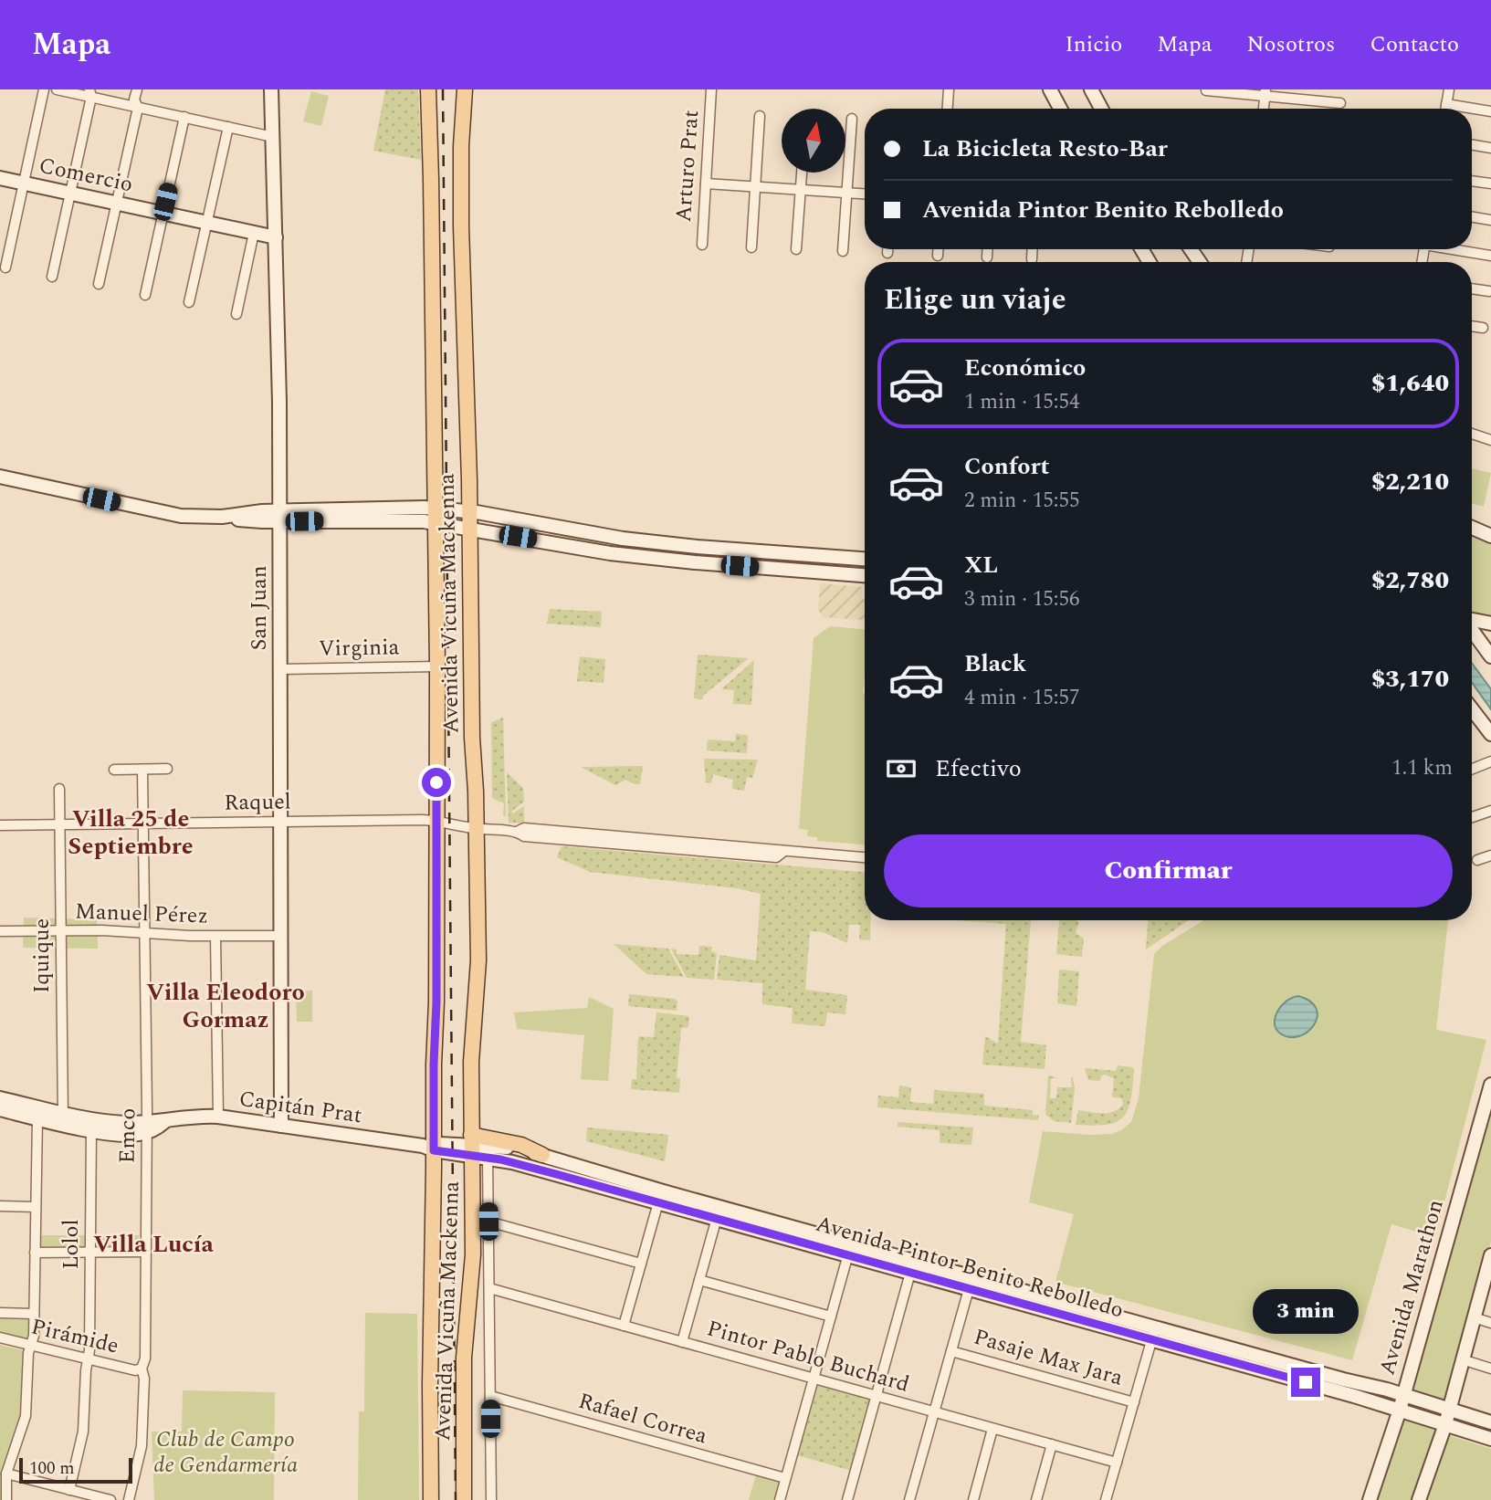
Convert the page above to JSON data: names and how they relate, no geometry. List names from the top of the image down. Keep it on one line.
{"streets":{"main road":["Avenida Vicuña Mackenna"],"street":["Arturo Prat","Comercio","San Juan","Virginia","Raquel","Manuel Pérez","Iquique","Capitán Prat","Emco","Lolol","Avenida Pintor Benito Rebolledo","Avenida Marathon","Pirámide","Pintor Pablo Buchard","Pasaje Max Jara","Rafael Correa"]},"crossings":[["Comercio","San Juan"],["Avenida Vicuña Mackenna","Virginia"],["Avenida Vicuña Mackenna","Raquel"],["Avenida Vicuña Mackenna","Capitán Prat"],["Avenida Vicuña Mackenna","Avenida Pintor Benito Rebolledo"],["San Juan","Virginia"],["San Juan","Raquel"],["San Juan","Manuel Pérez"],["San Juan","Capitán Prat"],["Raquel","Iquique"],["Raquel","Emco"],["Manuel Pérez","Iquique"],["Manuel Pérez","Emco"],["Iquique","Capitán Prat"],["Capitán Prat","Emco"],["Capitán Prat","Lolol"],["Capitán Prat","Avenida Pintor Benito Rebolledo"],["Emco","Pirámide"],["Lolol","Pirámide"],["Avenida Pintor Benito Rebolledo","Avenida Marathon"]],"districts":["Villa 25 de Septiembre","Villa Eleodoro Gormaz","Villa Lucía"],"parks":["Club de Campo de Gendarmería"],"scale_bar":"100 m","north":"top","page":{"header":"Mapa","nav":["Inicio","Mapa","Nosotros","Contacto"],"banner":["La Bicicleta Resto-Bar","Avenida Pintor Benito Rebolledo"],"heading":"Elige un viaje","list":[{"name":"Económico","note":"1 min · 15:54","value":"$1,640"},{"name":"Confort","note":"2 min · 15:55","value":"$2,210"},{"name":"XL","note":"3 min · 15:56","value":"$2,780"},{"name":"Black","note":"4 min · 15:57","value":"$3,170"}],"pay":["Efectivo","1.1 km"],"buttons":"Confirmar","bubble":"3 min","scale":"100 m"}}
